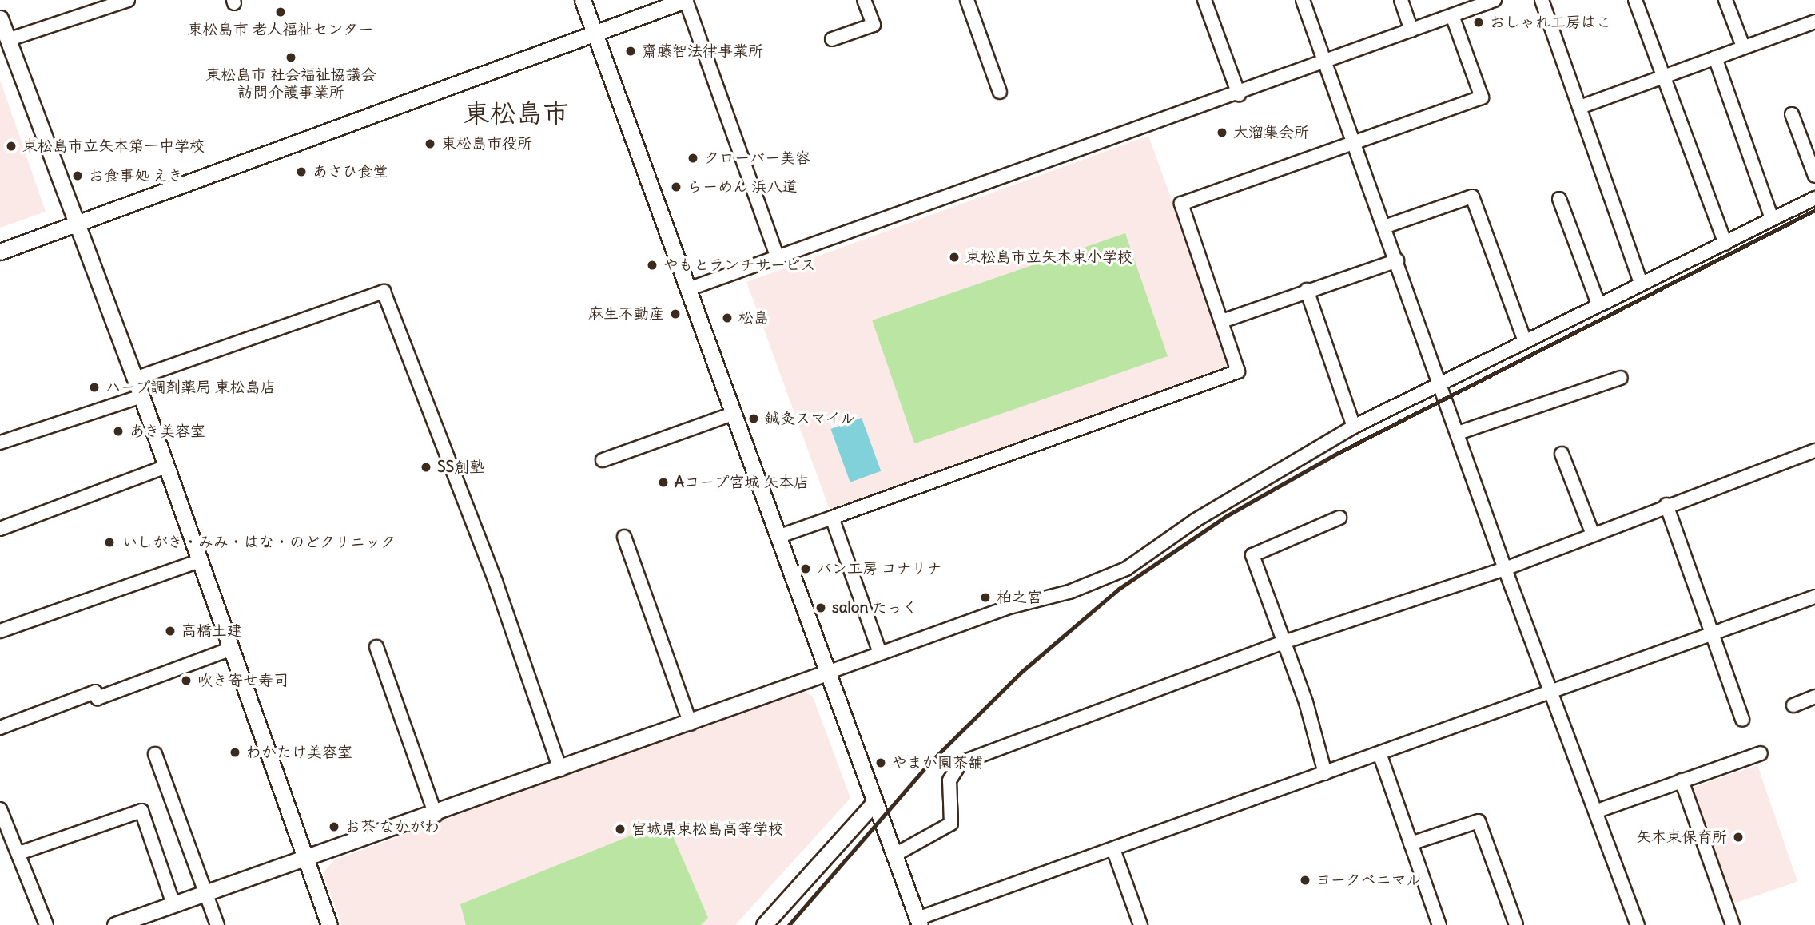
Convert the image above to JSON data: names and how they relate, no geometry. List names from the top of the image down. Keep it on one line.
{"districts":["東松島市"],"places":["東松島市 老人福祉センター","おしゃれ工房はこ","齋藤智法律事業所","東松島市 社会福祉協議会 訪問介護事業所","大溜集会所","東松島市役所","東松島市立矢本第一中学校","クローバー美容","あさひ食堂","お食事処 えき","らーめん 浜八道","東松島市立矢本東小学校","やもとランチサービス","麻生不動産","松島","ハープ調剤薬局 東松島店","鍼灸スマイル","あき美容室","SS創塾","Aコープ宮城 矢本店","いしがき・みみ・はな・のどクリニック","パン工房 コナリナ","柏之宮","salon たっく","高橋土建","吹き寄せ寿司","わかたけ美容室","やまか園茶舗","お茶 なかがわ","宮城県東松島高等学校","矢本東保育所","ヨークベニマル"]}
